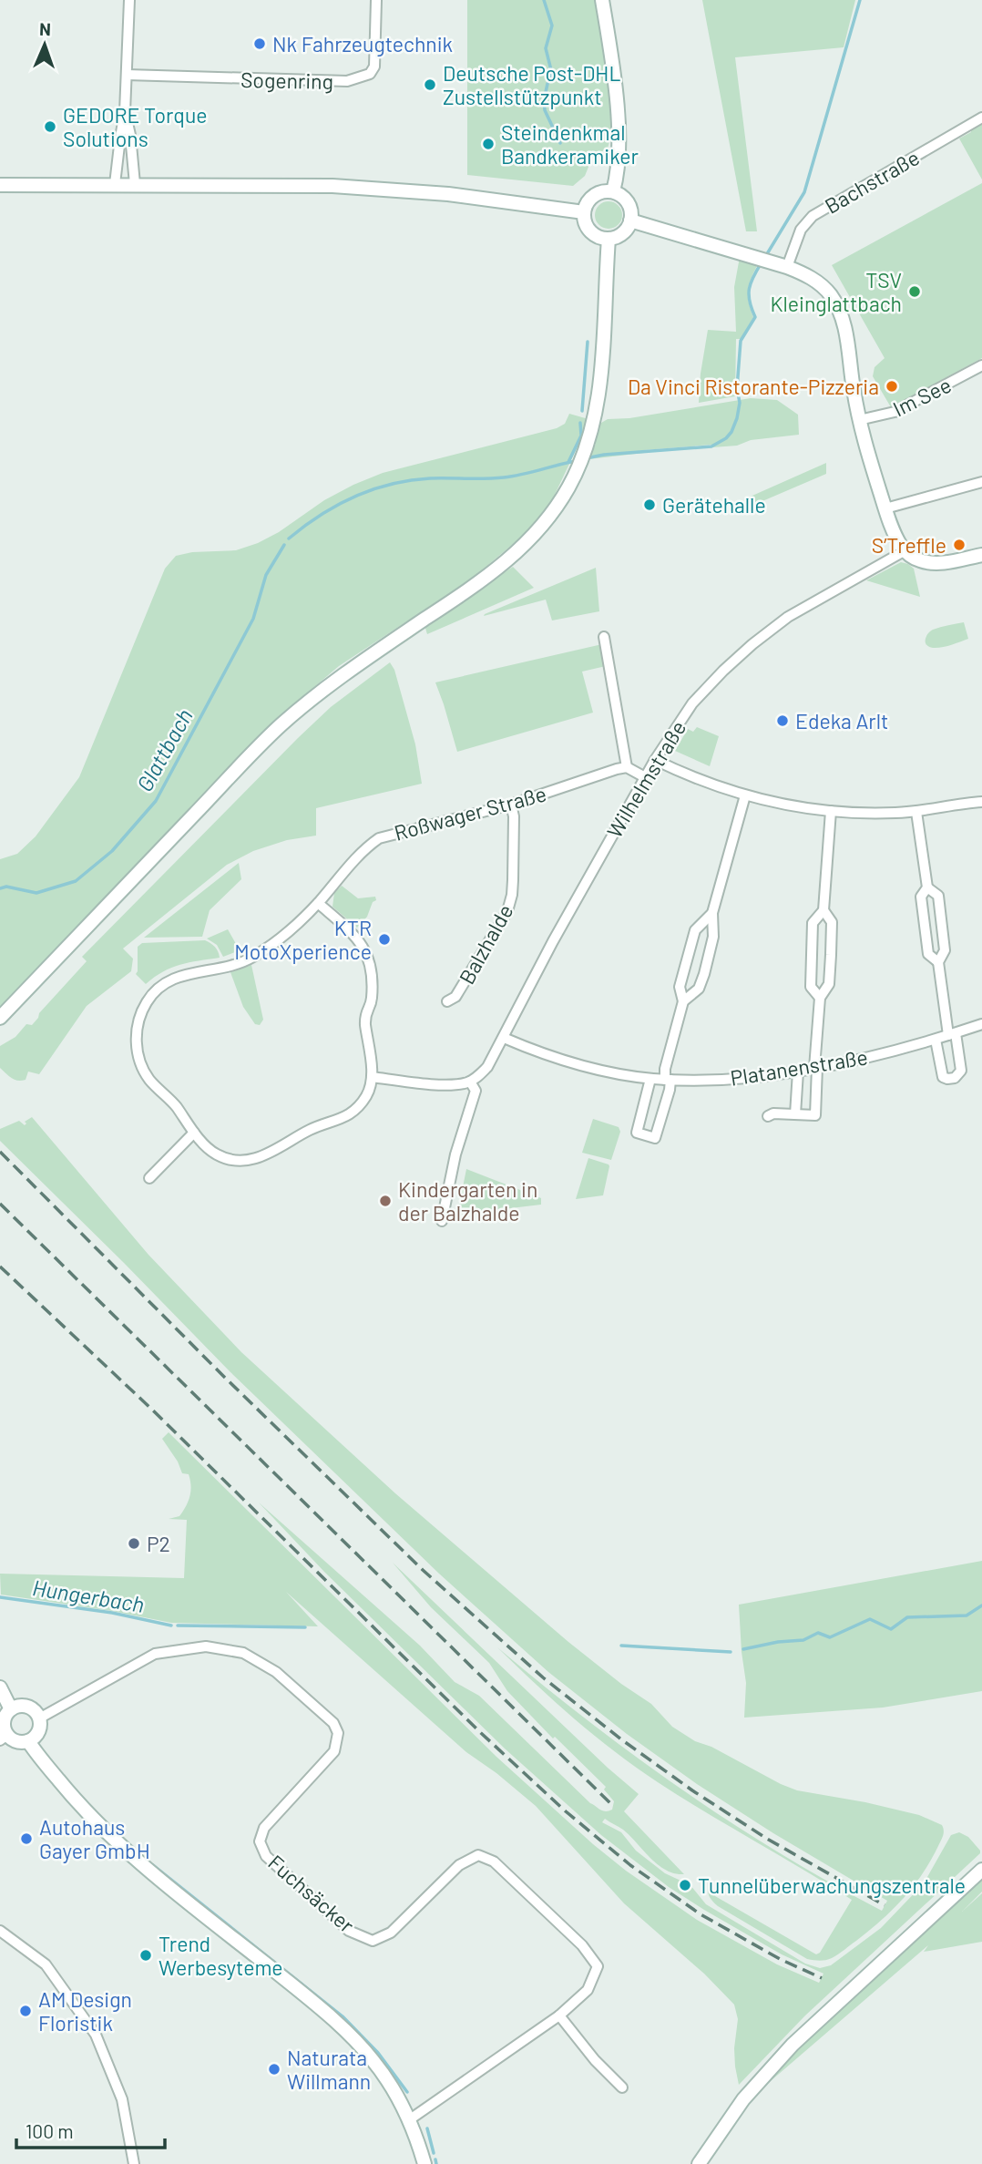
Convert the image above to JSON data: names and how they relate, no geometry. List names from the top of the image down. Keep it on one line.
{"streets":{"street":["Sogenring","Bachstraße","Im See","Wilhelmstraße","Roßwager Straße","Balzhalde","Platanenstraße","Fuchsäcker"]},"crossings":[["Wilhelmstraße","Platanenstraße"],["Roßwager Straße","Balzhalde"]],"water":["Glattbach","Hungerbach"],"places":["Nk Fahrzeugtechnik","Deutsche Post-DHL Zustellstützpunkt","GEDORE Torque Solutions","Steindenkmal Bandkeramiker","TSV Kleinglattbach","Da Vinci Ristorante-Pizzeria","Gerätehalle","S’Treffle","Edeka Arlt","KTR MotoXperience","Kindergarten in der Balzhalde","P2","Autohaus Gayer GmbH","Tunnelüberwachungszentrale","Trend Werbesyteme","AM Design Floristik","Naturata Willmann"],"scale_bar":"100 m","north":"top"}
